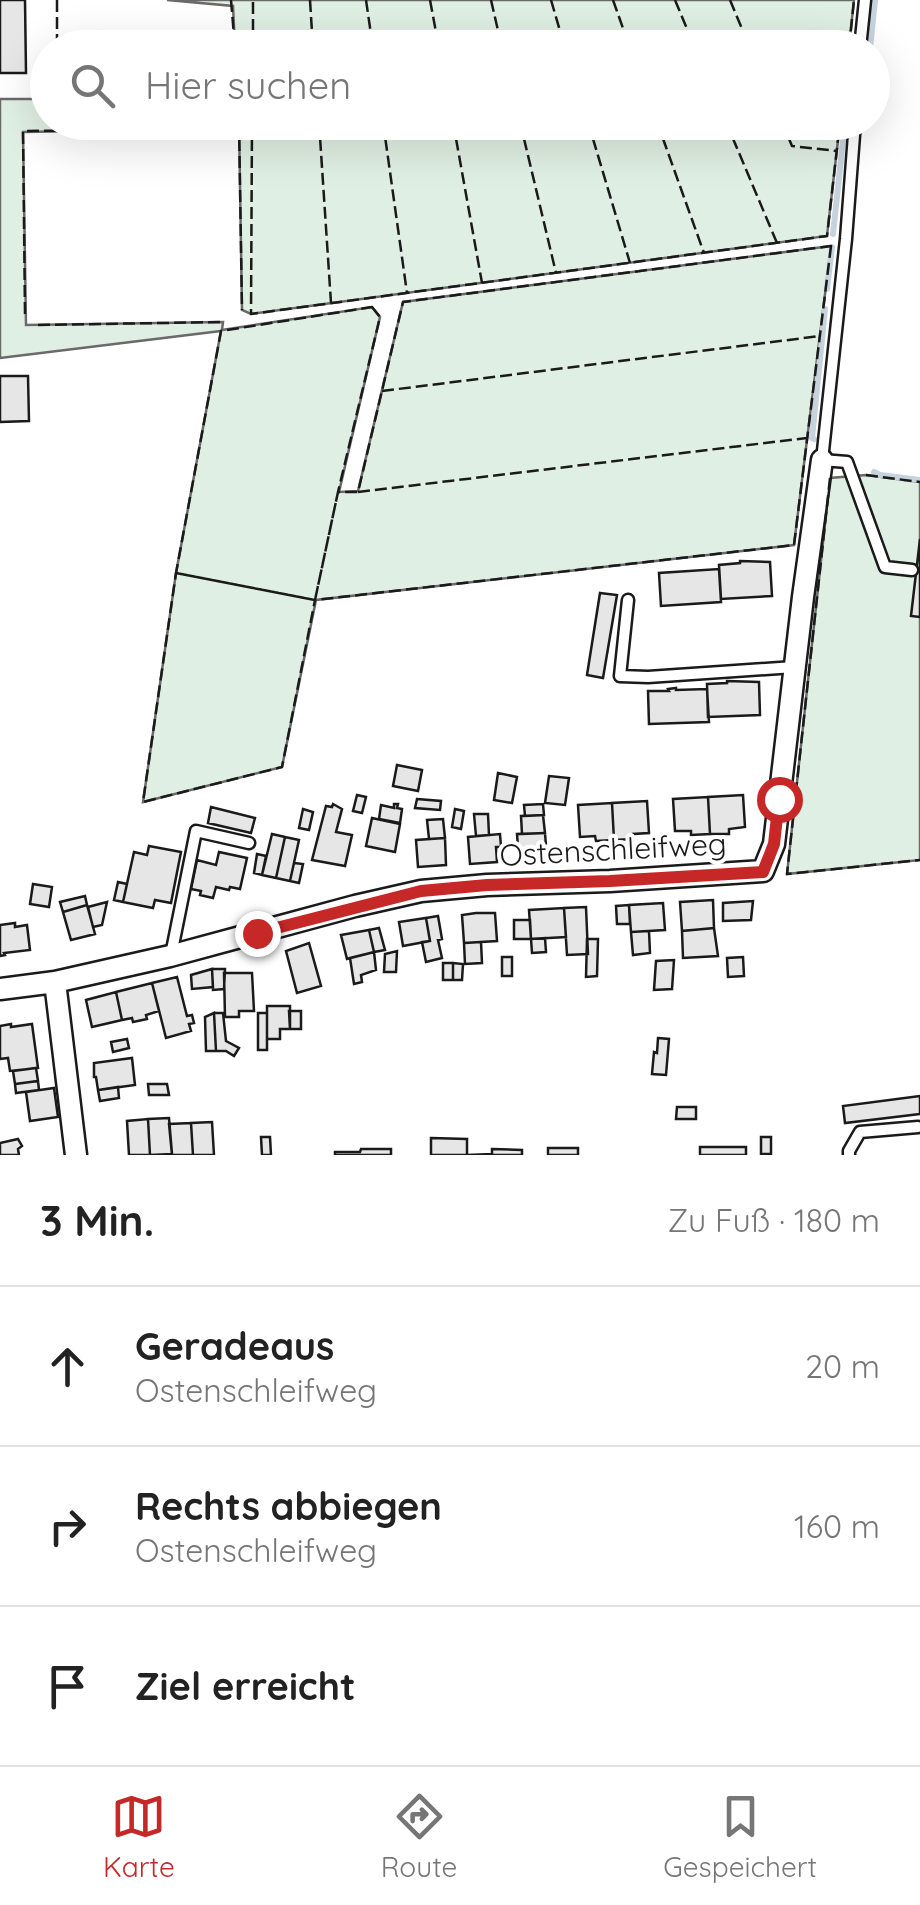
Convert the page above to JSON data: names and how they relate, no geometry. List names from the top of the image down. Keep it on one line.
{"streets":{"street":["Ostenschleifweg"]},"page":{"search":"Hier suchen","heading":["3 Min.","Zu Fuß · 180 m"],"list":[["Geradeaus","Ostenschleifweg","20 m"],["Rechts abbiegen","Ostenschleifweg","160 m"],"Ziel erreicht"],"nav":["Karte","Route","Gespeichert"]}}
